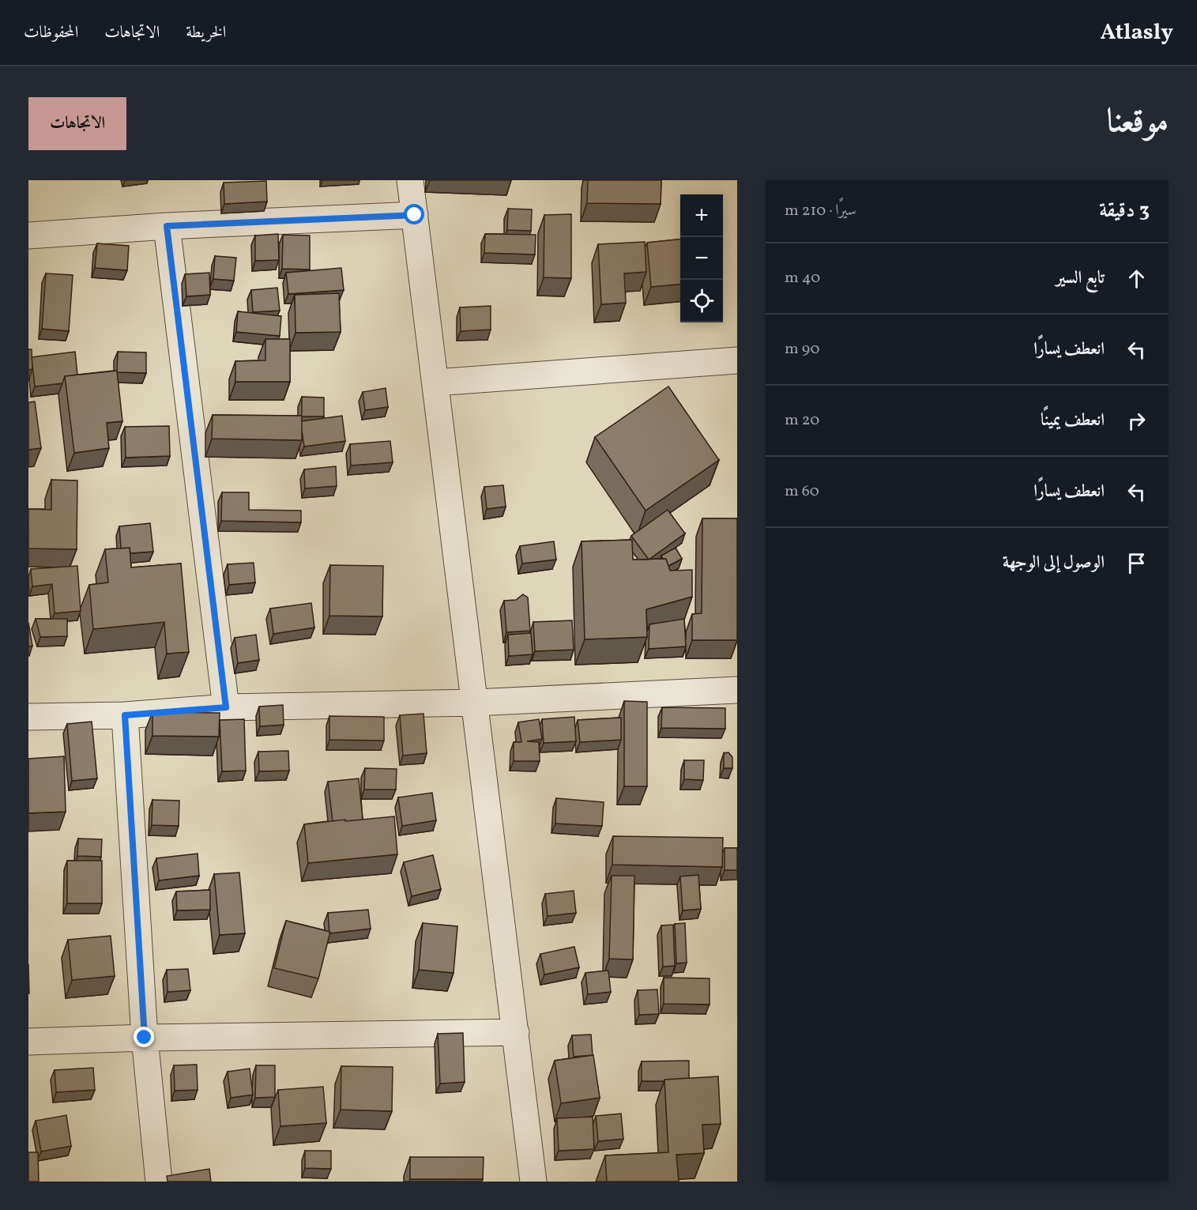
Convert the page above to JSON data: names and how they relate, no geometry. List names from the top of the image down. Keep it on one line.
{"page":{"header":"Atlasly","nav":["الخريطة","الاتجاهات","المحفوظات"],"title":"موقعنا","buttons":"الاتجاهات","heading":["3 دقيقة","سيرًا · 210 m"],"map_buttons":["+","−"],"list":[["تابع السير","40 m"],["انعطف يسارًا","90 m"],["انعطف يمينًا","20 m"],["انعطف يسارًا","60 m"],"الوصول إلى الوجهة"]}}
